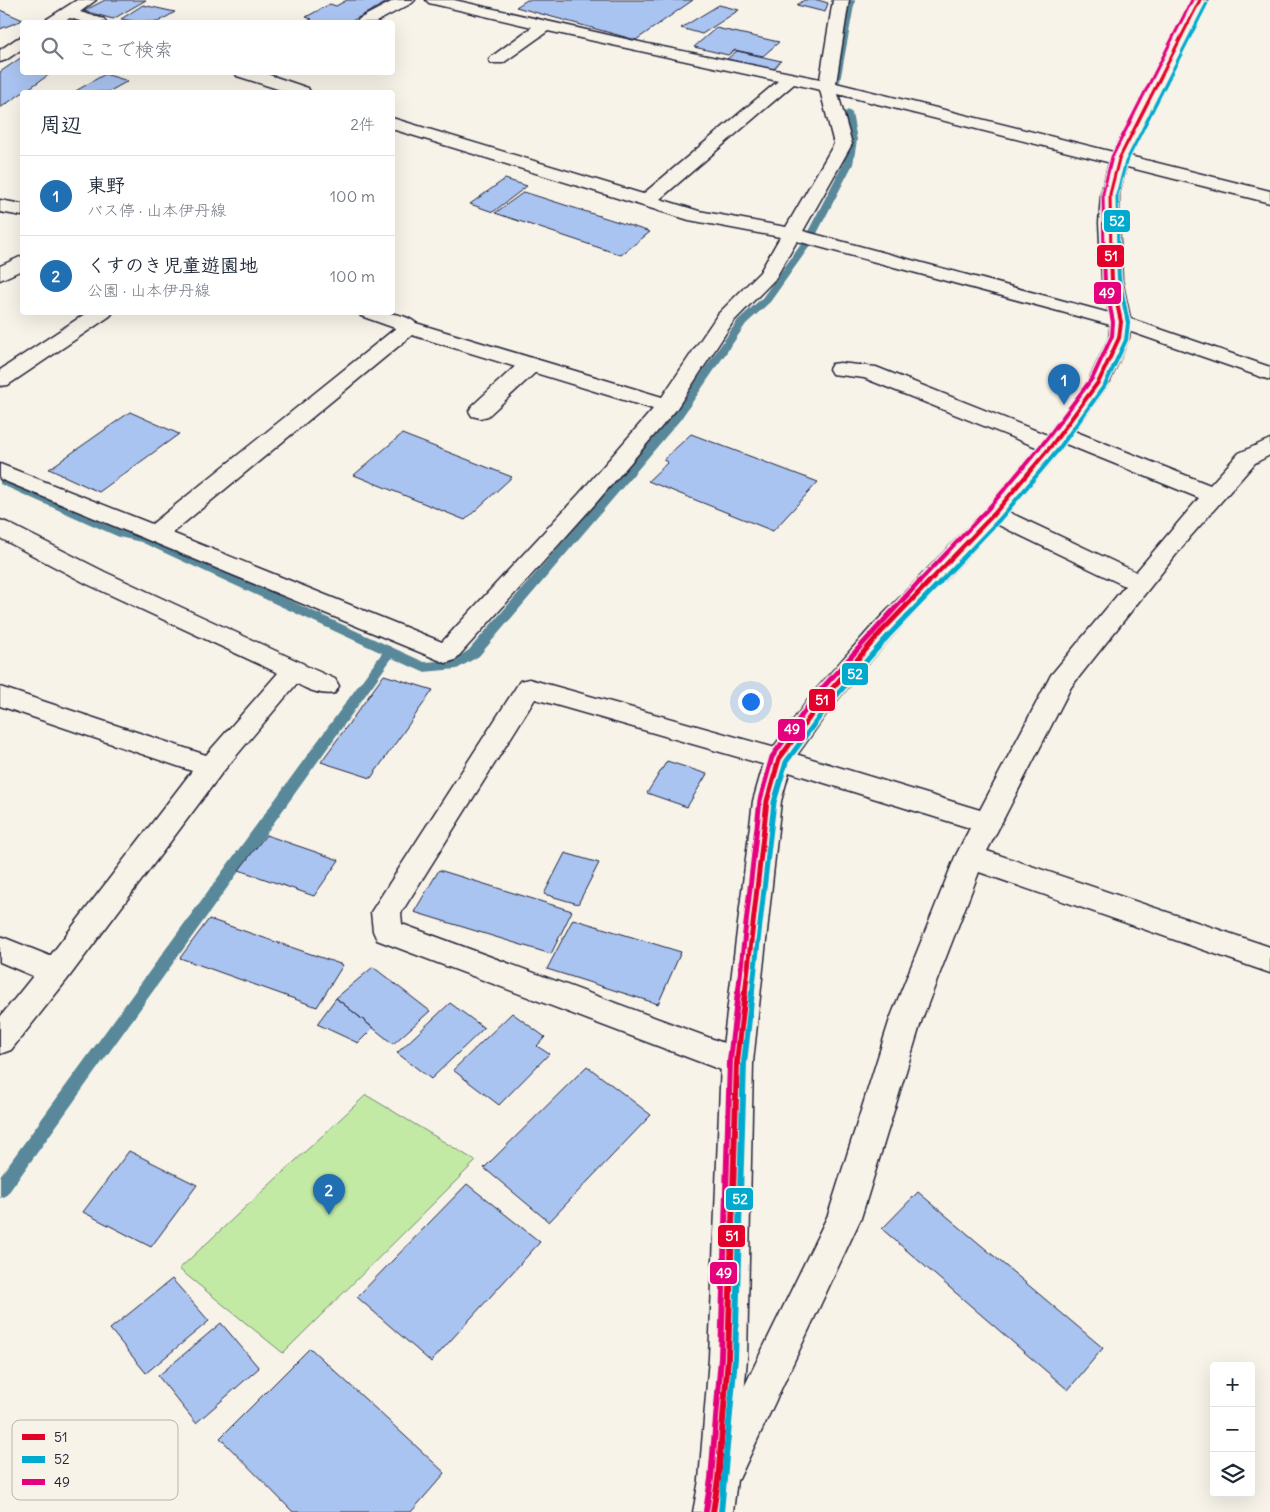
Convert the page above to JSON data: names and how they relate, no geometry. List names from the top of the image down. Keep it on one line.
{"lines":["transit line 51","transit line 49","transit line 52"],"legend":["51","52","49"],"page":{"search":"ここで検索","heading":["周辺","2件"],"list":[{"mark":"1","name":"東野","note":"バス停 · 山本伊丹線","value":"100 m"},{"mark":"2","name":"くすのき児童遊園地","note":"公園 · 山本伊丹線","value":"100 m"}],"pins":["1","2"],"map_buttons":["+","−"]}}
